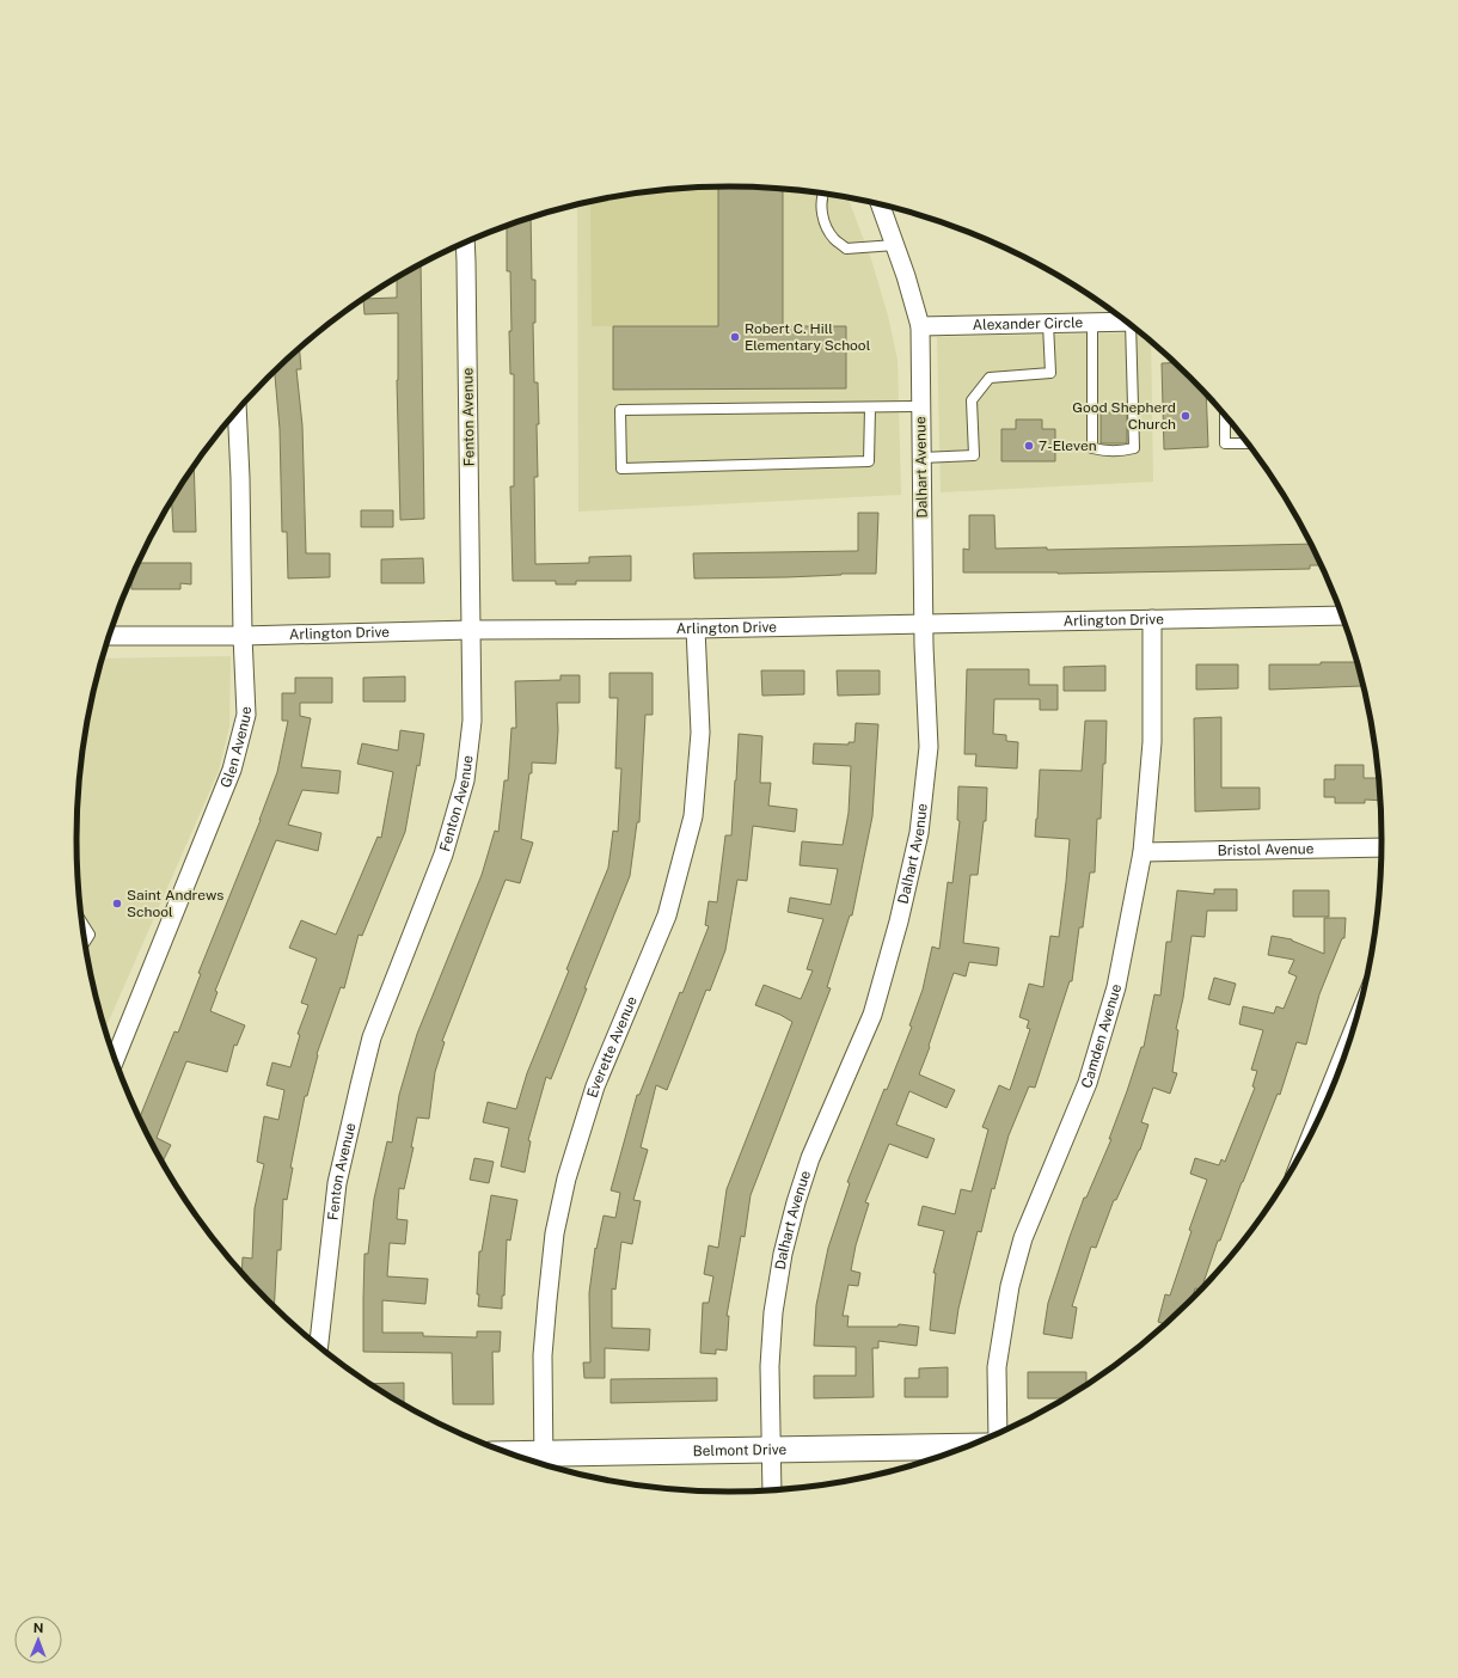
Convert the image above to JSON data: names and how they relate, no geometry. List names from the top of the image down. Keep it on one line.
{"streets":{"street":["Alexander Circle","Fenton Avenue","Dalhart Avenue","Arlington Drive","Glen Avenue","Bristol Avenue","Camden Avenue","Everette Avenue","Belmont Drive"]},"crossings":[["Alexander Circle","Dalhart Avenue"],["Fenton Avenue","Arlington Drive"],["Dalhart Avenue","Arlington Drive"],["Dalhart Avenue","Belmont Drive"],["Arlington Drive","Glen Avenue"],["Arlington Drive","Camden Avenue"],["Arlington Drive","Everette Avenue"],["Bristol Avenue","Camden Avenue"],["Everette Avenue","Belmont Drive"]],"places":["Robert C. Hill Elementary School","Good Shepherd Church","7-Eleven","Saint Andrews School"],"north":"top"}
